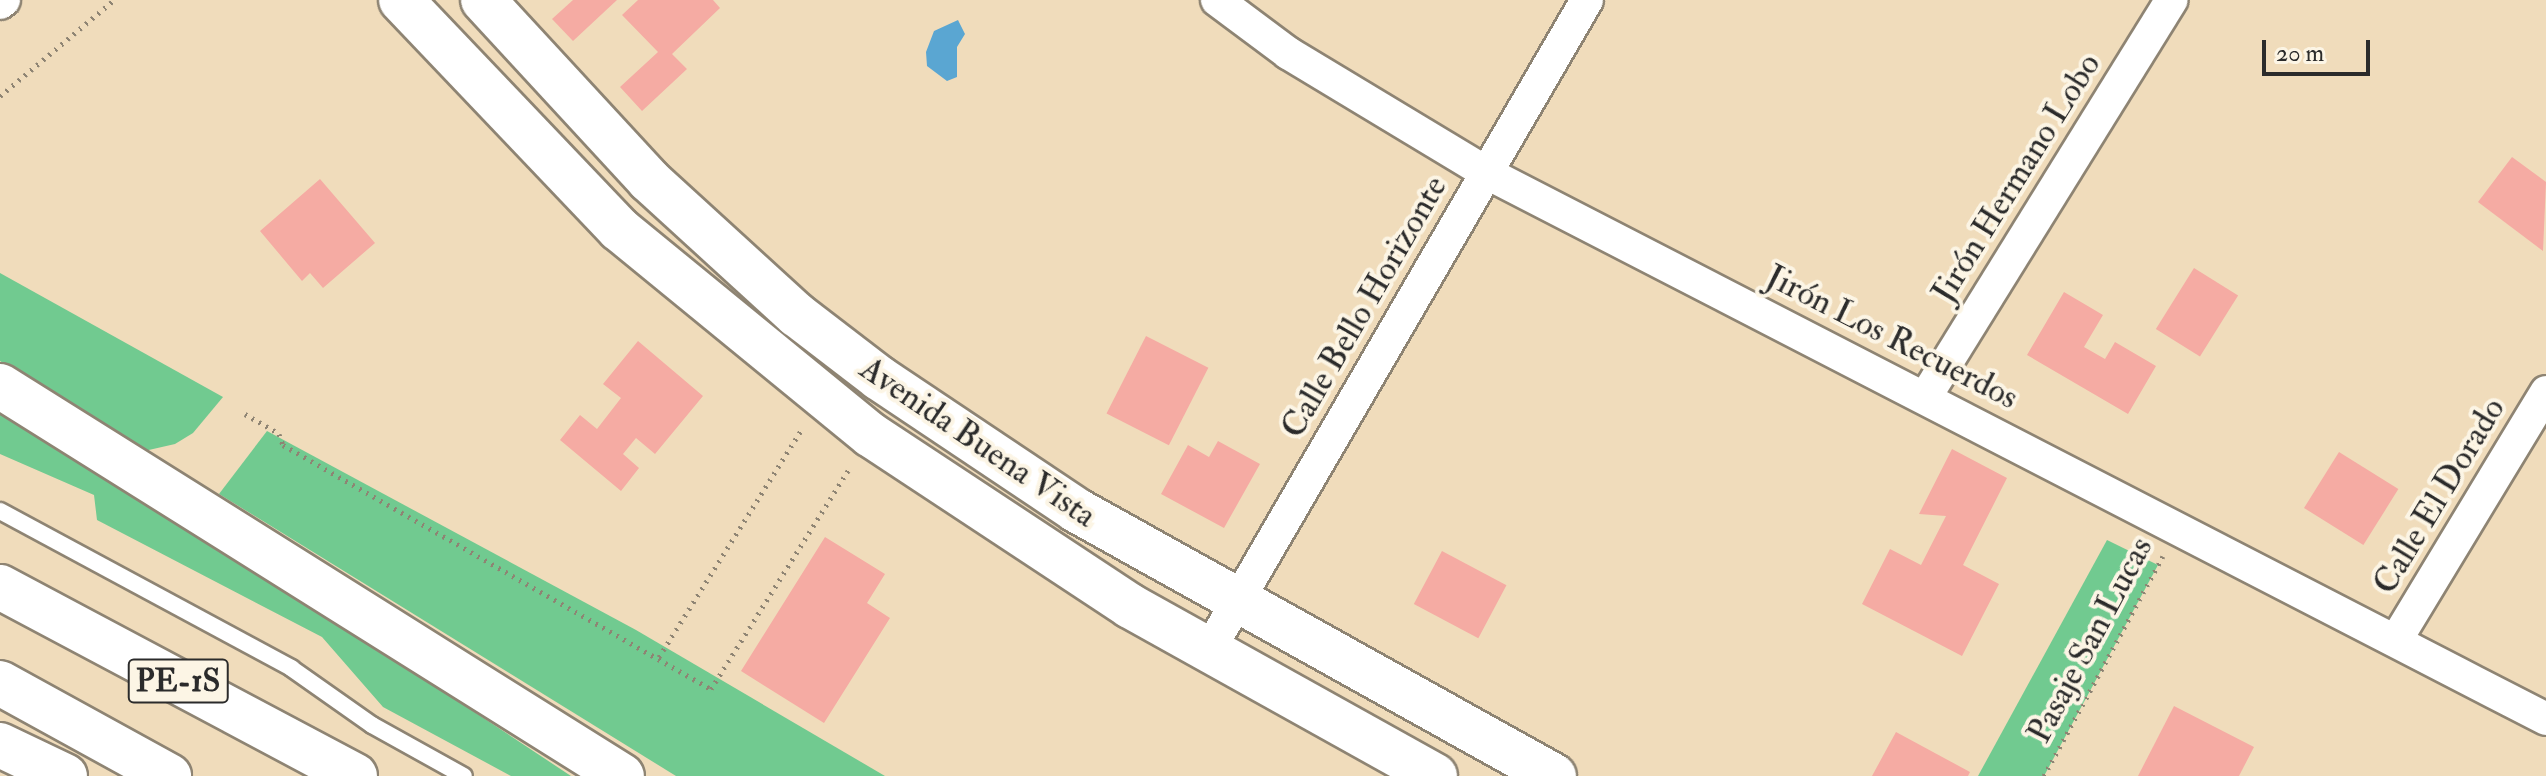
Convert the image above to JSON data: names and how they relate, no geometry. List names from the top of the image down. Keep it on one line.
{"streets":{"main road":["Avenida Buena Vista","PE-1S"],"street":["Jirón Hermano Lobo","Calle Bello Horizonte","Jirón Los Recuerdos","Calle El Dorado"],"path":["Pasaje San Lucas"]},"crossings":[["Jirón Hermano Lobo","Jirón Los Recuerdos"],["Calle Bello Horizonte","Jirón Los Recuerdos"],["Calle Bello Horizonte","Avenida Buena Vista"],["Jirón Los Recuerdos","Calle El Dorado"],["Jirón Los Recuerdos","Pasaje San Lucas"]],"scale_bar":"20 m"}
